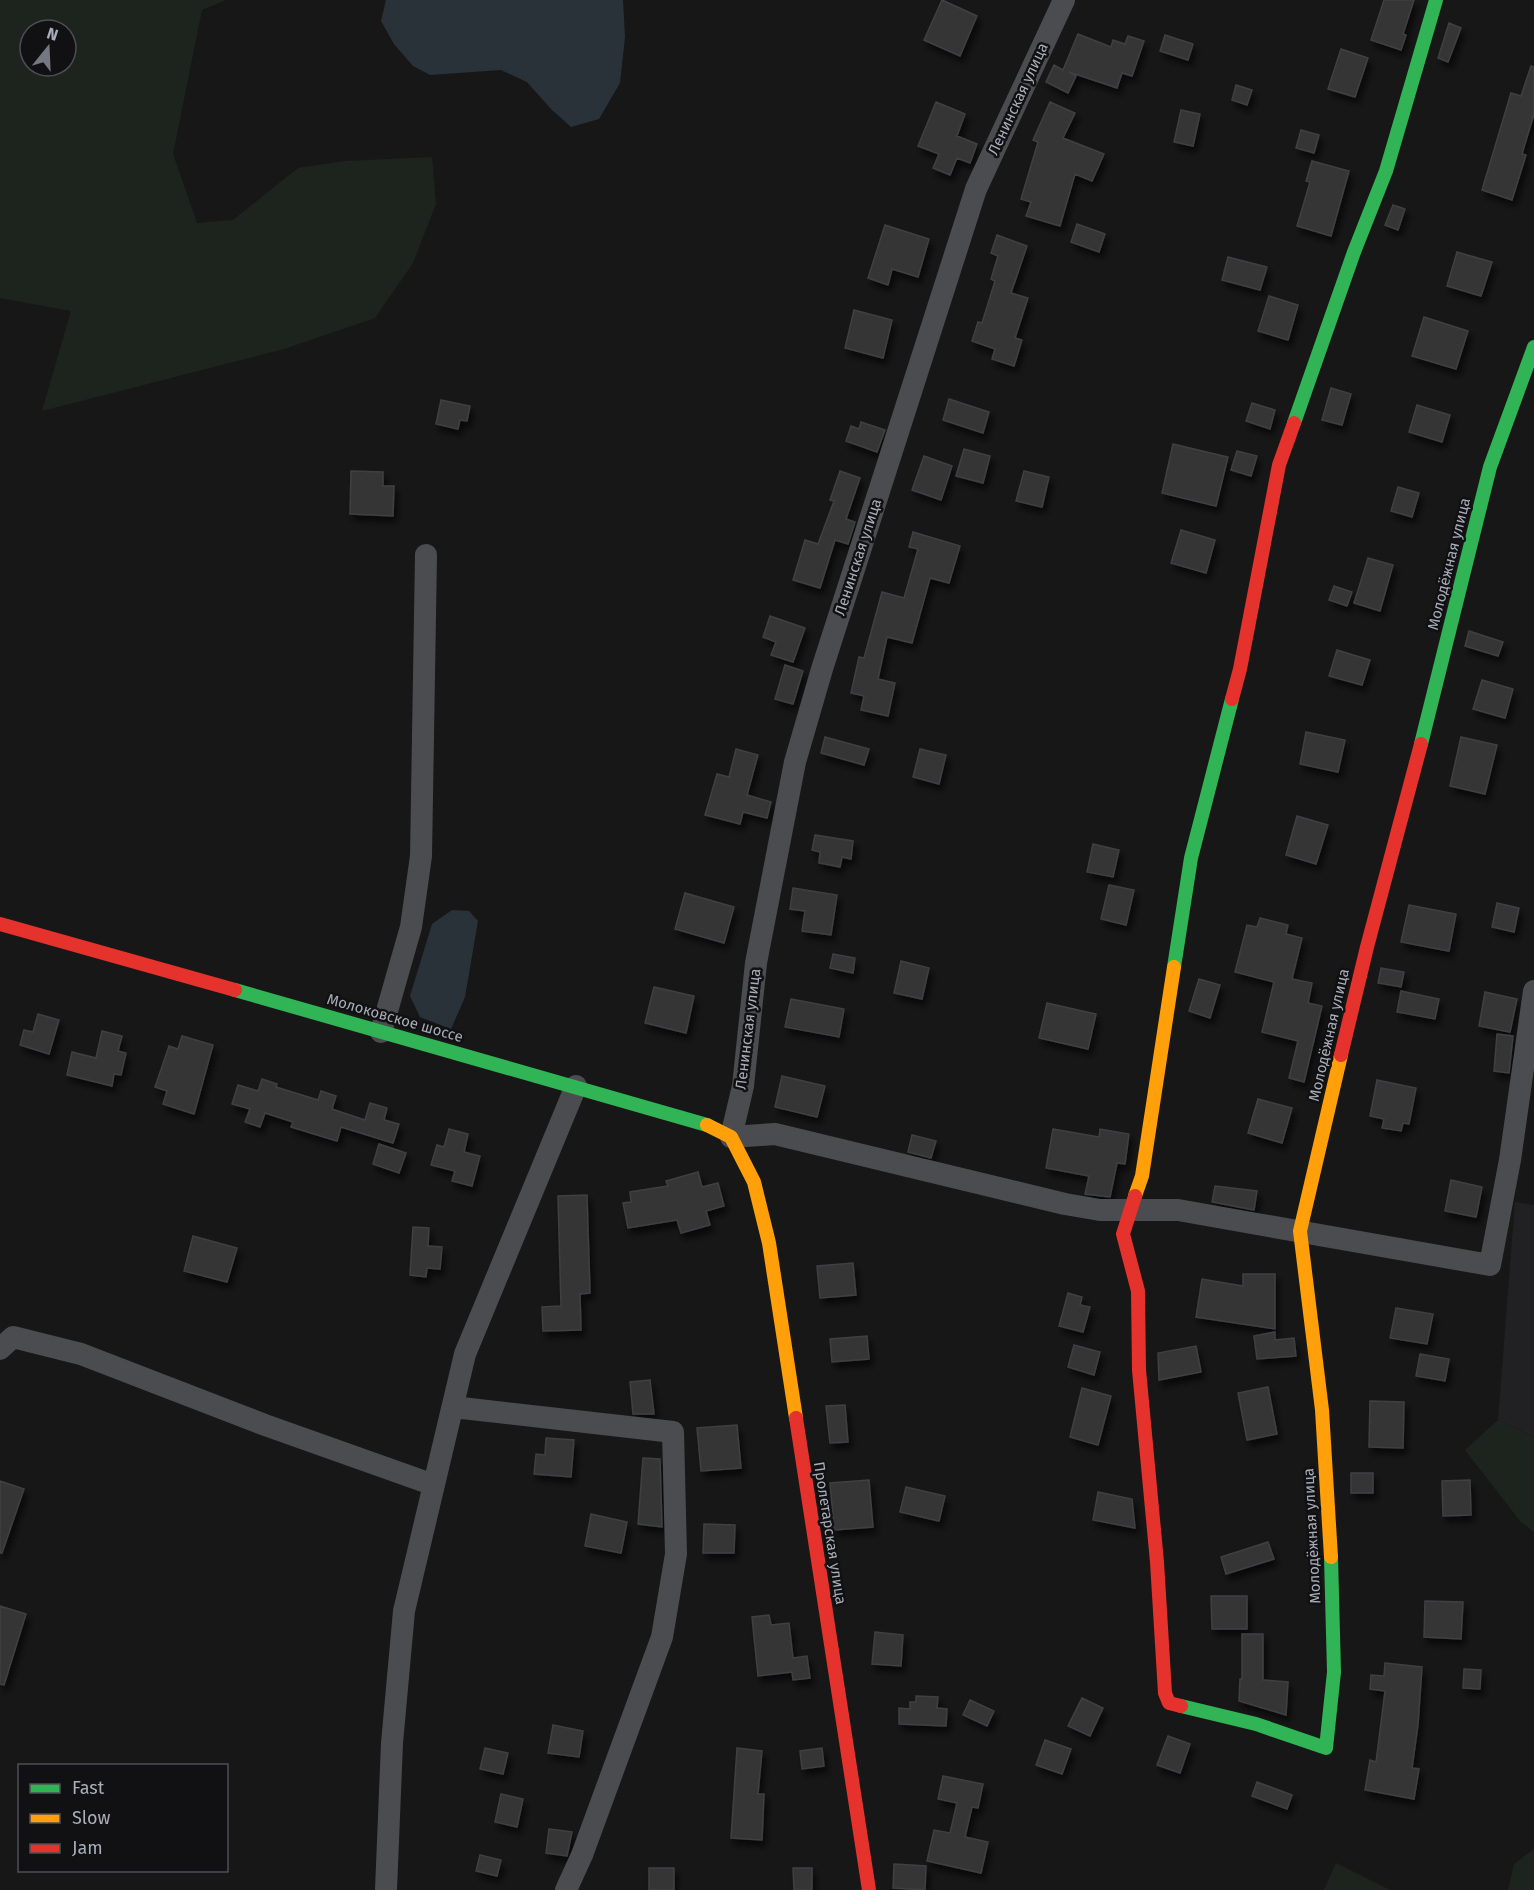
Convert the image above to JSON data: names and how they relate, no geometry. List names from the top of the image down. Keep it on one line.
{"streets":{"street":["Ленинская улица","Молодёжная улица","Молоковское шоссе","Пролетарская улица"]},"crossings":[["Ленинская улица","Молоковское шоссе"],["Ленинская улица","Пролетарская улица"],["Молоковское шоссе","Пролетарская улица"]],"legend":["Fast","Slow","Jam"],"north":"top"}
